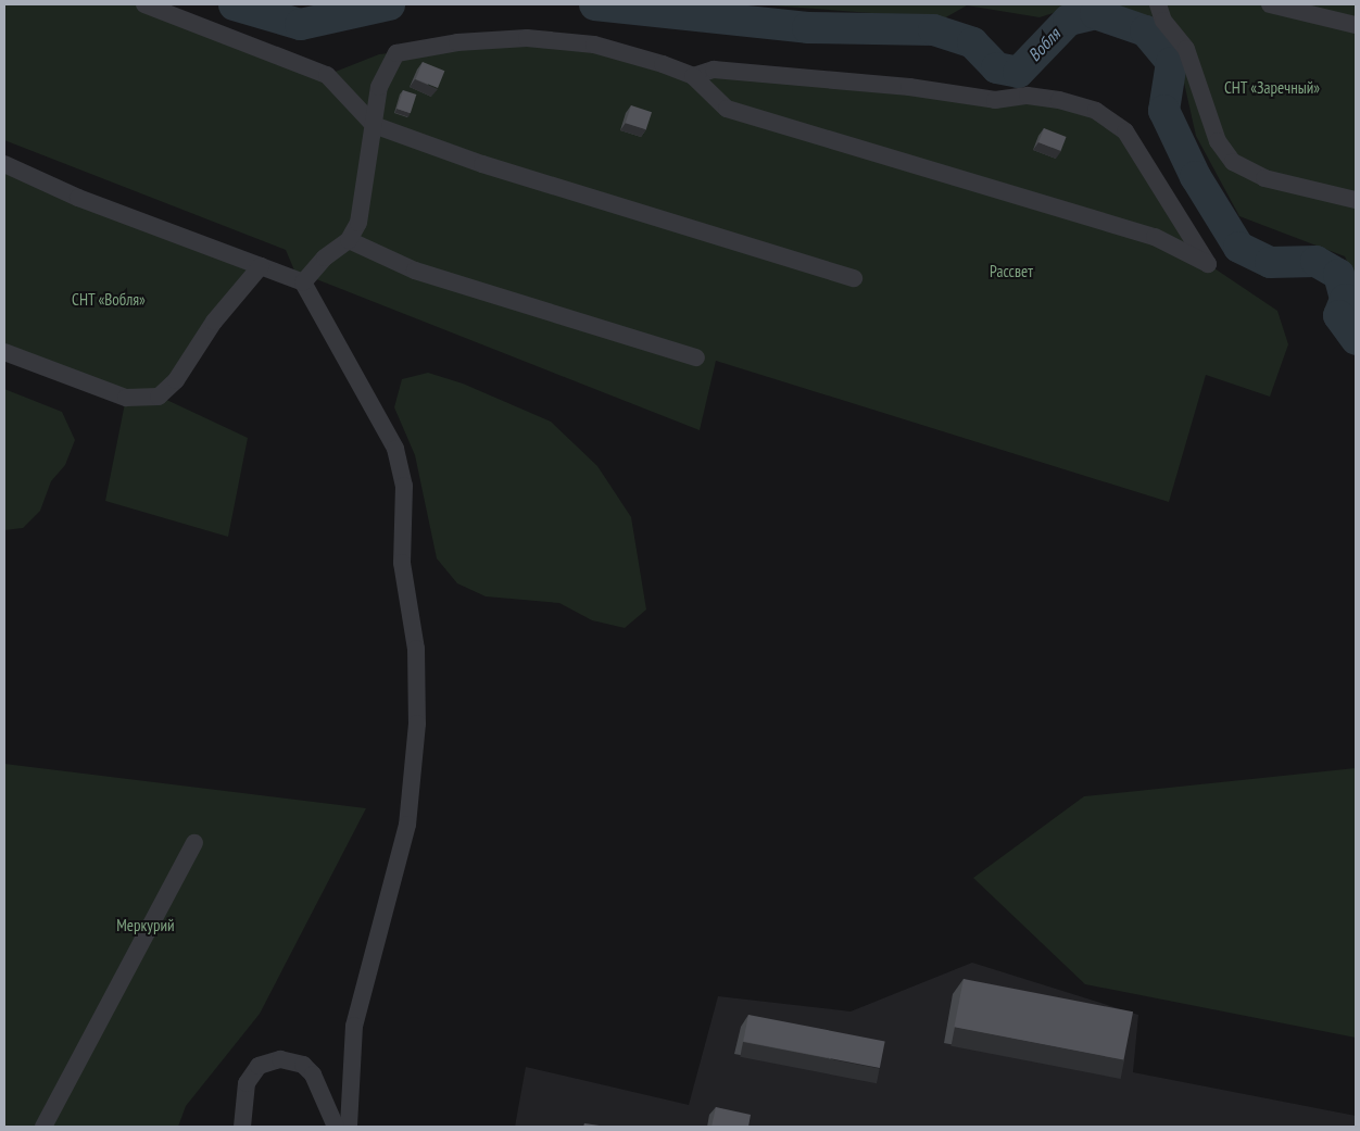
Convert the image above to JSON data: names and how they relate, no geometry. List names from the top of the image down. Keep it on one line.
{"water":["Вобля"],"parks":["СНТ «Заречный»","Рассвет","СНТ «Вобля»","Меркурий"]}
